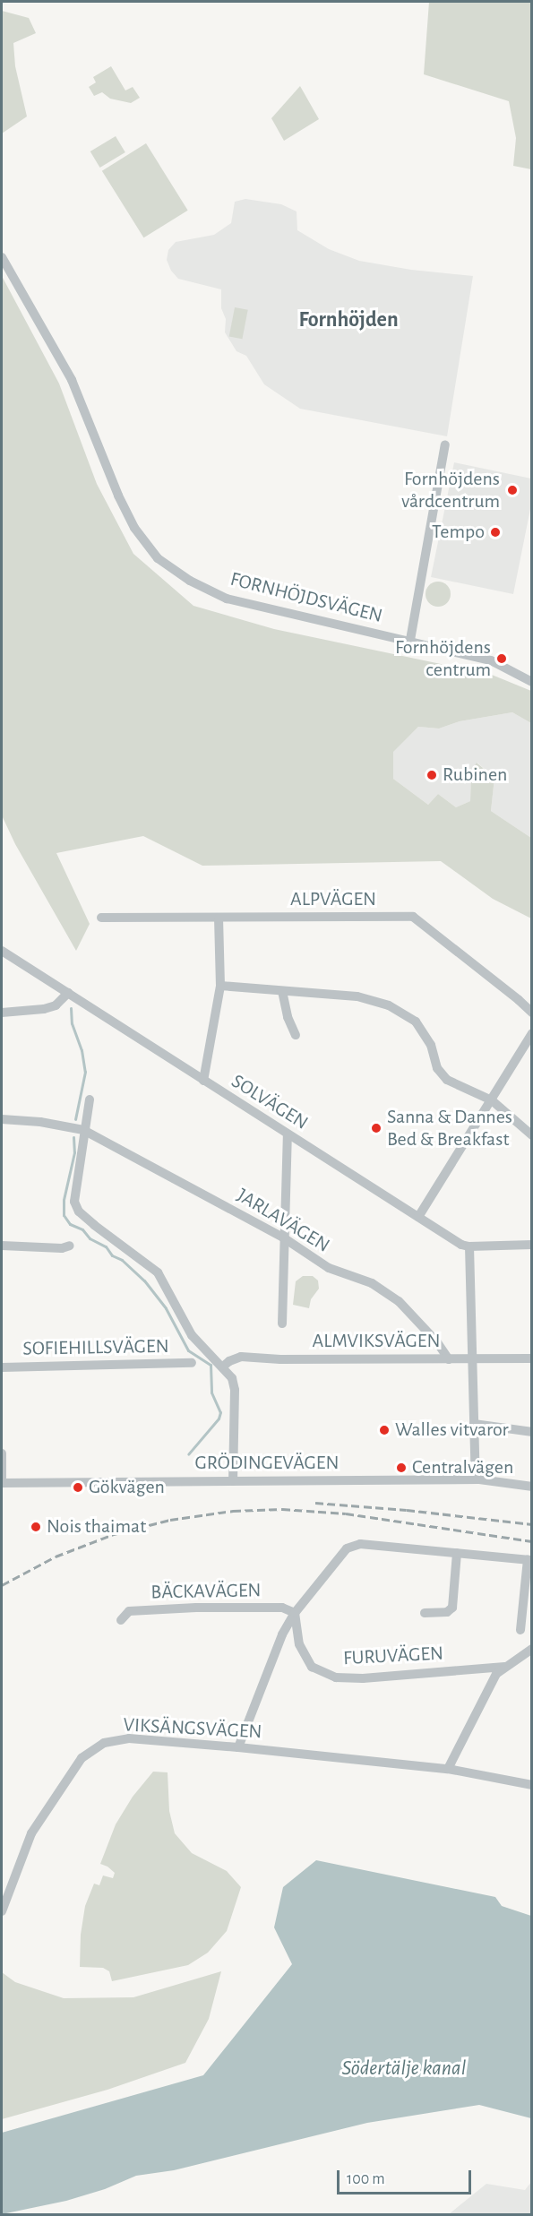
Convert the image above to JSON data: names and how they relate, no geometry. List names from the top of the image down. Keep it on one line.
{"streets":{"street":["FORNHÖJDSVÄGEN","ALPVÄGEN","SOLVÄGEN","JARLAVÄGEN","ALMVIKSVÄGEN","SOFIEHILLSVÄGEN","GRÖDINGEVÄGEN","BÄCKAVÄGEN","FURUVÄGEN","VIKSÄNGSVÄGEN"]},"crossings":[["JARLAVÄGEN","ALMVIKSVÄGEN"],["BÄCKAVÄGEN","FURUVÄGEN"]],"districts":["Fornhöjden"],"water":["Södertälje kanal"],"places":["Fornhöjdens vårdcentrum","Tempo","Fornhöjdens centrum","Rubinen","Sanna & Dannes Bed & Breakfast","Walles vitvaror","Centralvägen","Gökvägen","Nois thaimat"],"scale_bar":"100 m"}
